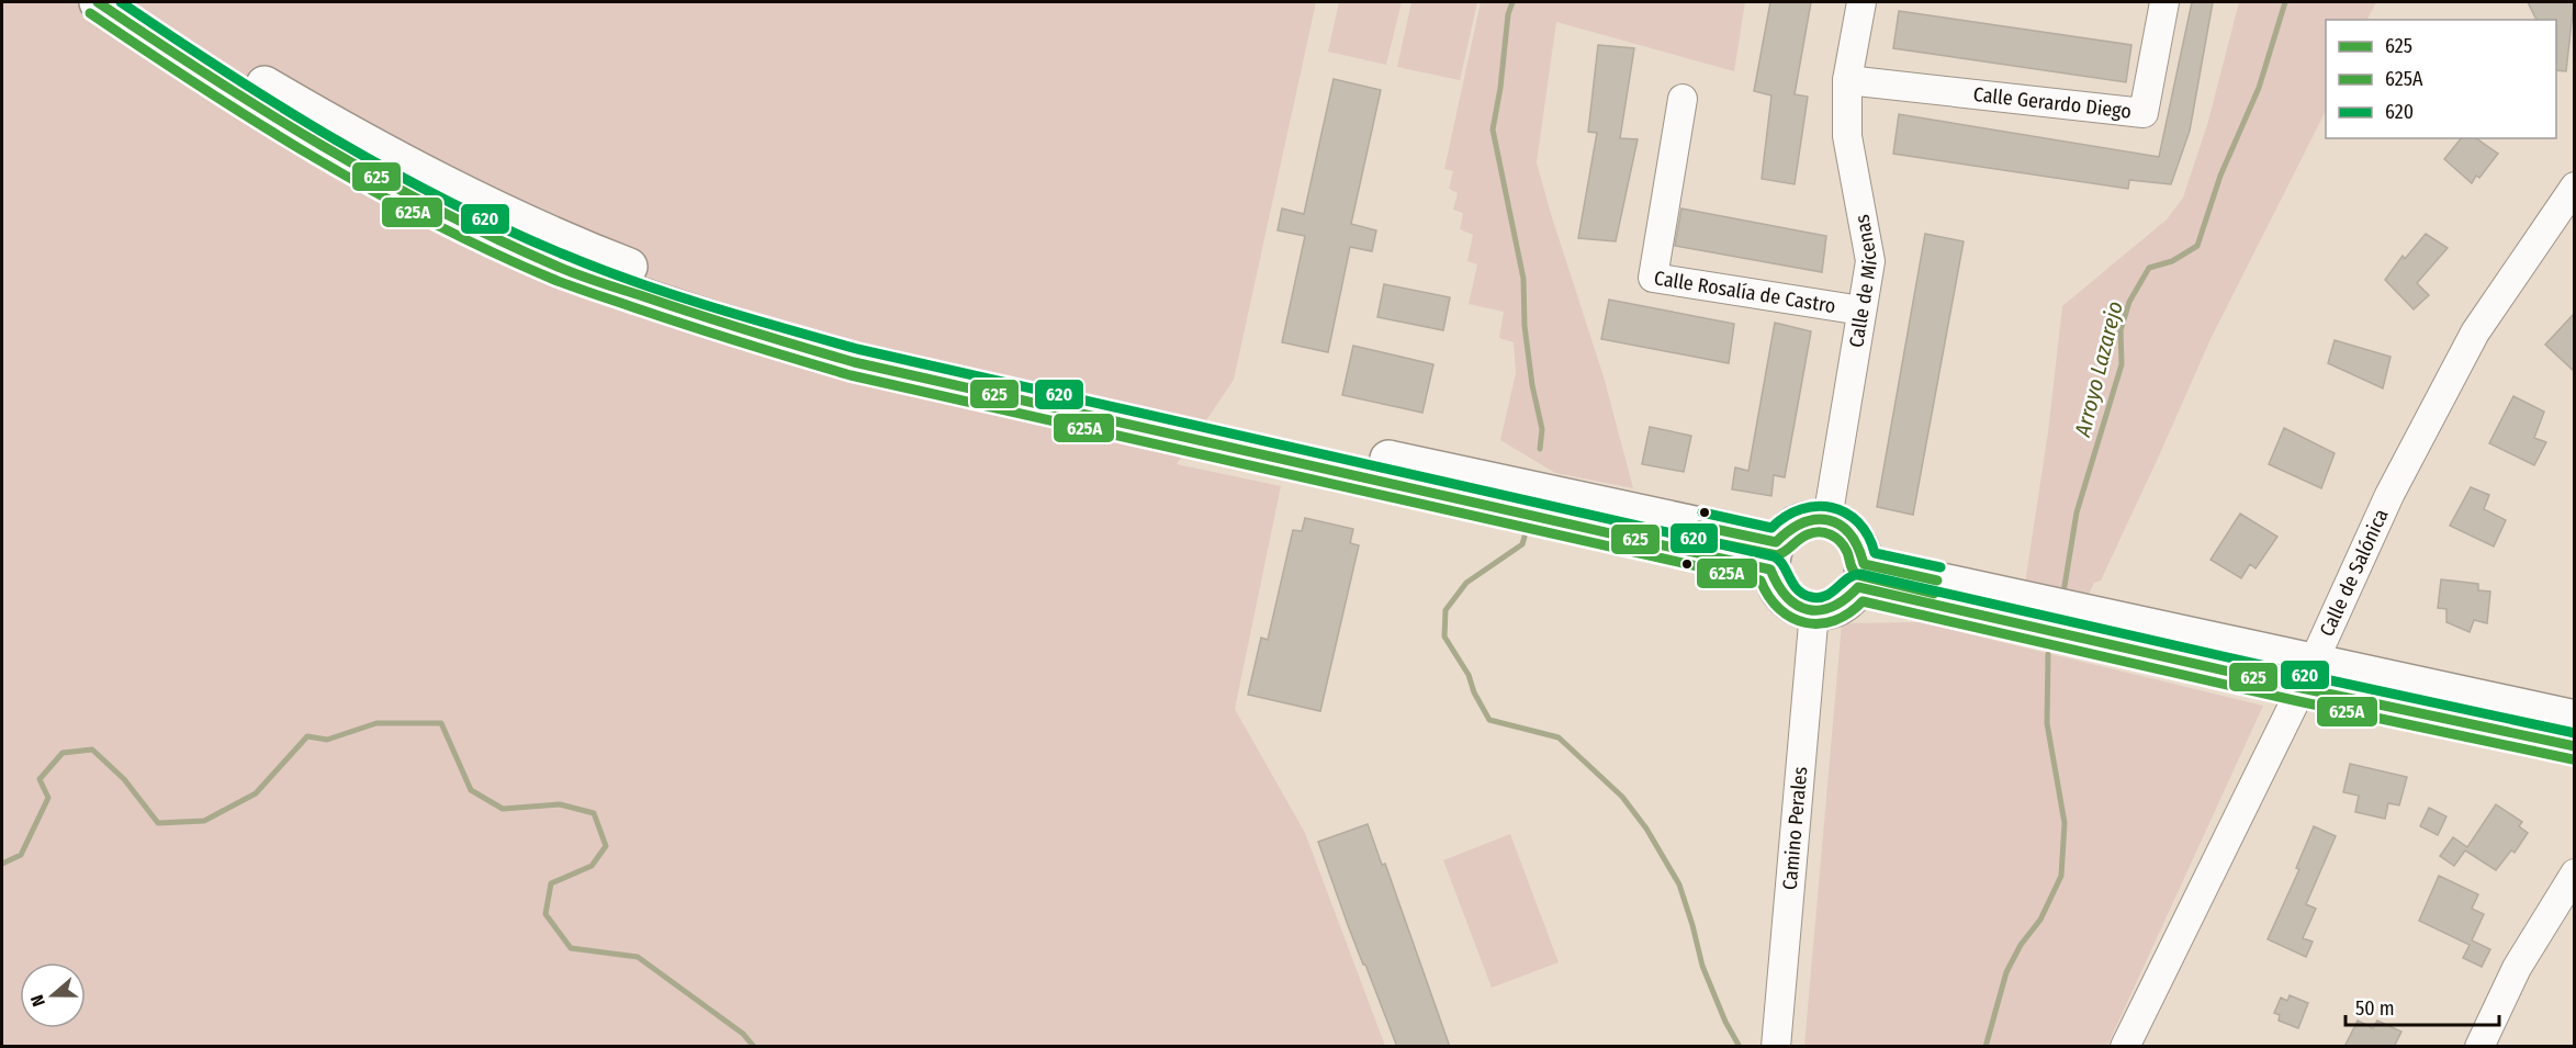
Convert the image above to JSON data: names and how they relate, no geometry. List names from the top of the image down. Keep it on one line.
{"streets":{"street":["Calle Gerardo Diego","Calle de Micenas","Calle Rosalía de Castro","Calle de Salónica","Camino Perales"]},"crossings":[["Calle Gerardo Diego","Calle de Micenas"],["Calle de Micenas","Calle Rosalía de Castro"],["Calle de Micenas","Camino Perales"]],"water":["Arroyo Lazarejo"],"lines":["transit line 625","transit line 620","transit line 625A"],"legend":["625","625A","620"],"scale_bar":"50 m","north":"left"}
